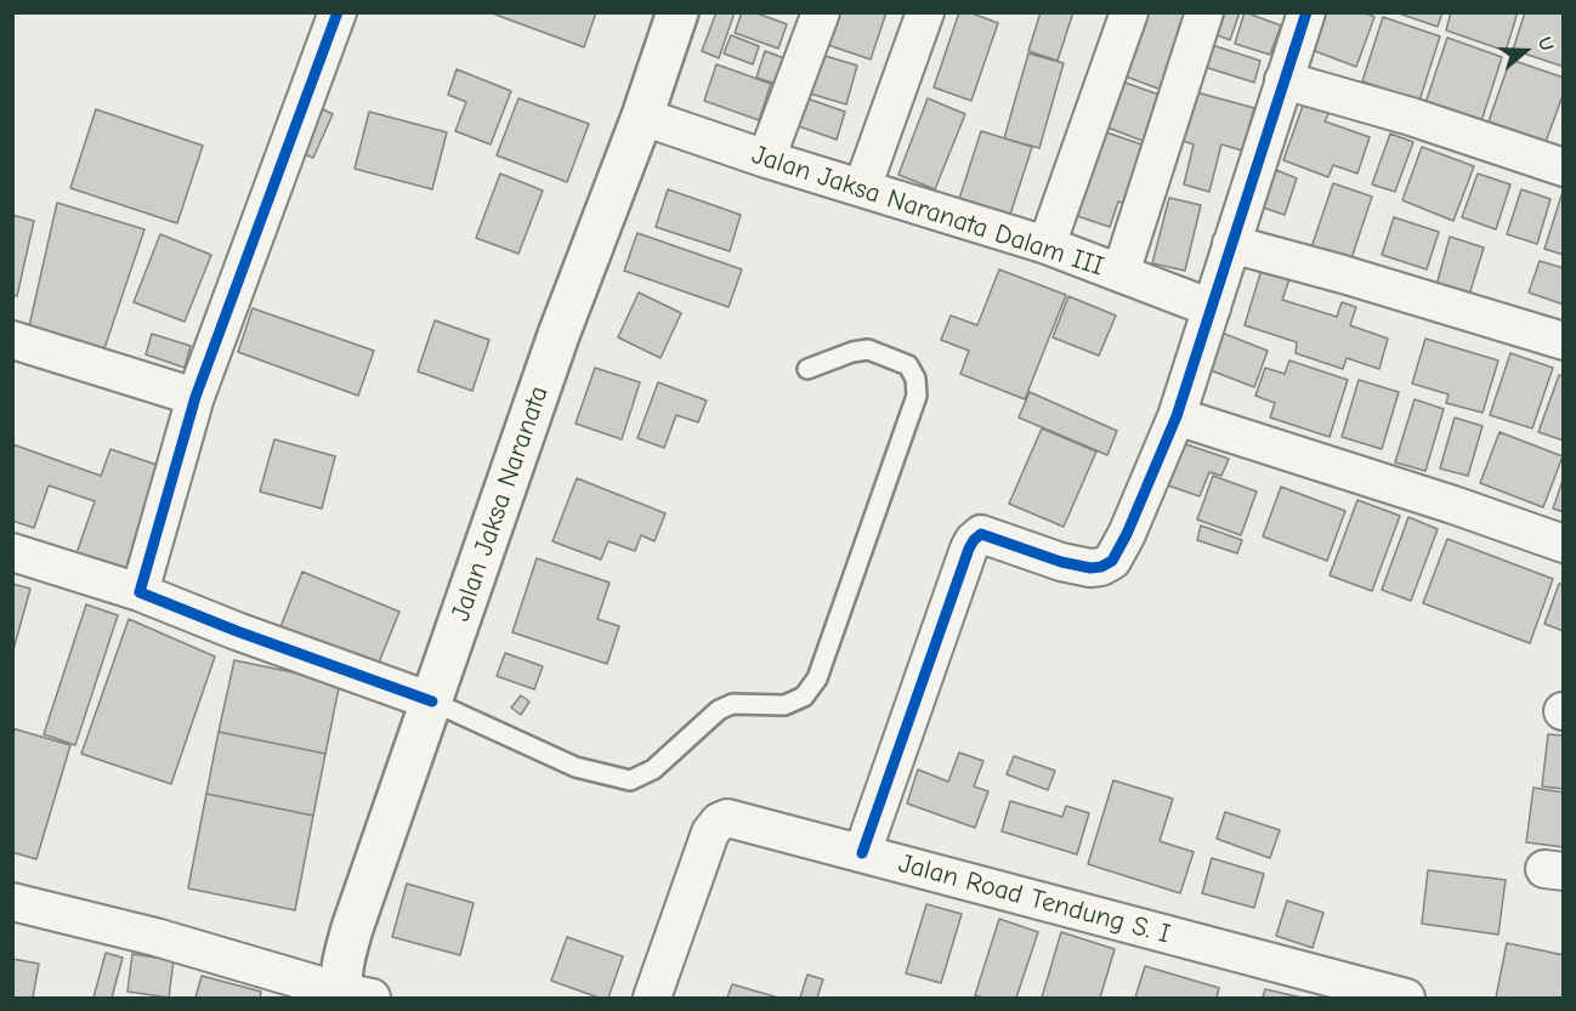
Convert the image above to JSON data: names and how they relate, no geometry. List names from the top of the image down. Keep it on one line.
{"streets":{"main road":["Jalan Jaksa Naranata"],"street":["Jalan Jaksa Naranata Dalam III","Jalan Road Tendung S. I"]},"crossings":[["Jalan Jaksa Naranata Dalam III","Jalan Jaksa Naranata"]],"north":"right"}
